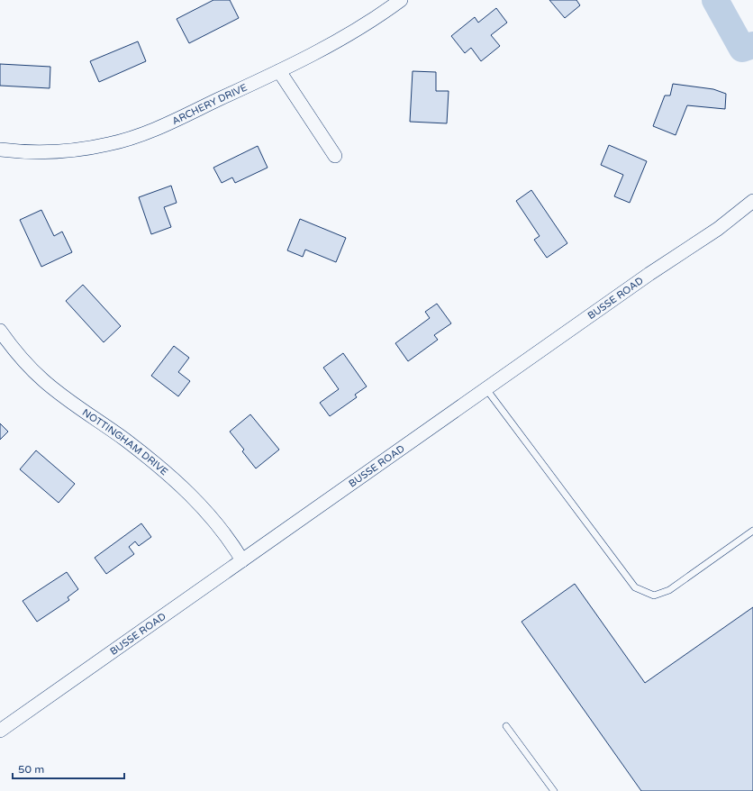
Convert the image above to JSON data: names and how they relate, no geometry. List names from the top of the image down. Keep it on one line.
{"streets":{"street":["ARCHERY DRIVE","BUSSE ROAD","NOTTINGHAM DRIVE"]},"crossings":[["BUSSE ROAD","NOTTINGHAM DRIVE"]],"scale_bar":"50 m"}
